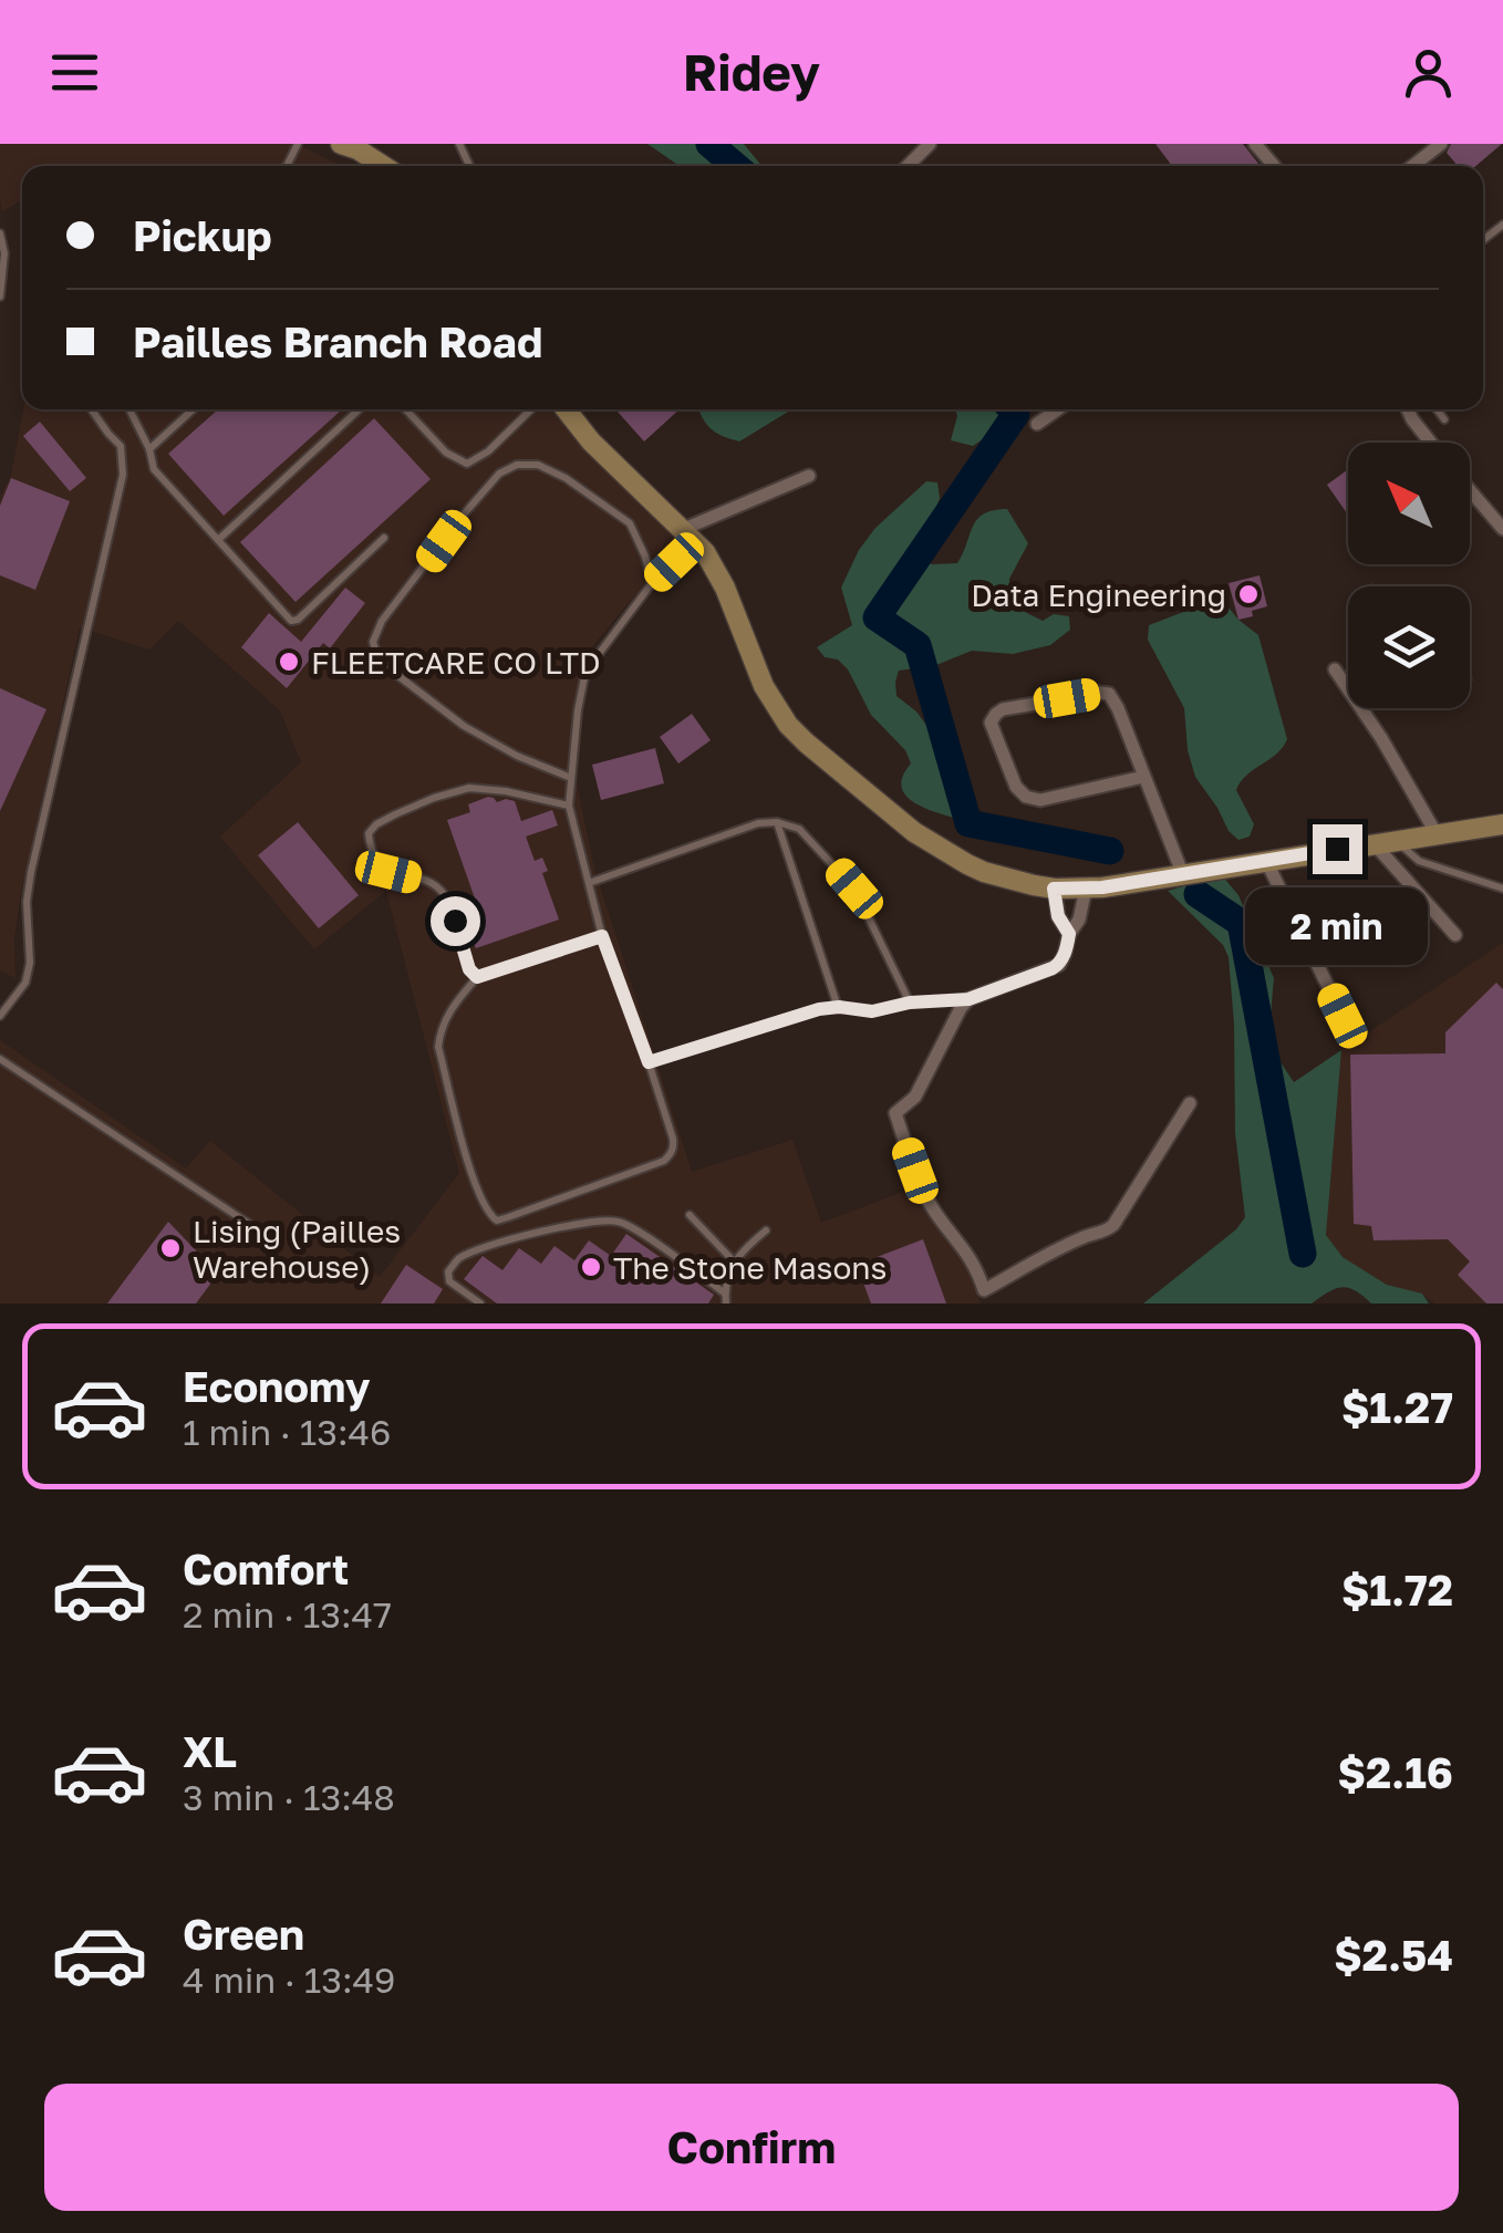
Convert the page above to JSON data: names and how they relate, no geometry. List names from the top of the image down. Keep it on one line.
{"places":["Data Engineering","FLEETCARE CO LTD","Lising (Pailles Warehouse)","The Stone Masons"],"north":"top left","page":{"header":"Ridey","banner":["Pickup","Pailles Branch Road"],"bubble":"2 min","list":[{"name":"Economy","note":"1 min · 13:46","value":"$1.27"},{"name":"Comfort","note":"2 min · 13:47","value":"$1.72"},{"name":"XL","note":"3 min · 13:48","value":"$2.16"},{"name":"Green","note":"4 min · 13:49","value":"$2.54"}],"buttons":"Confirm"}}
